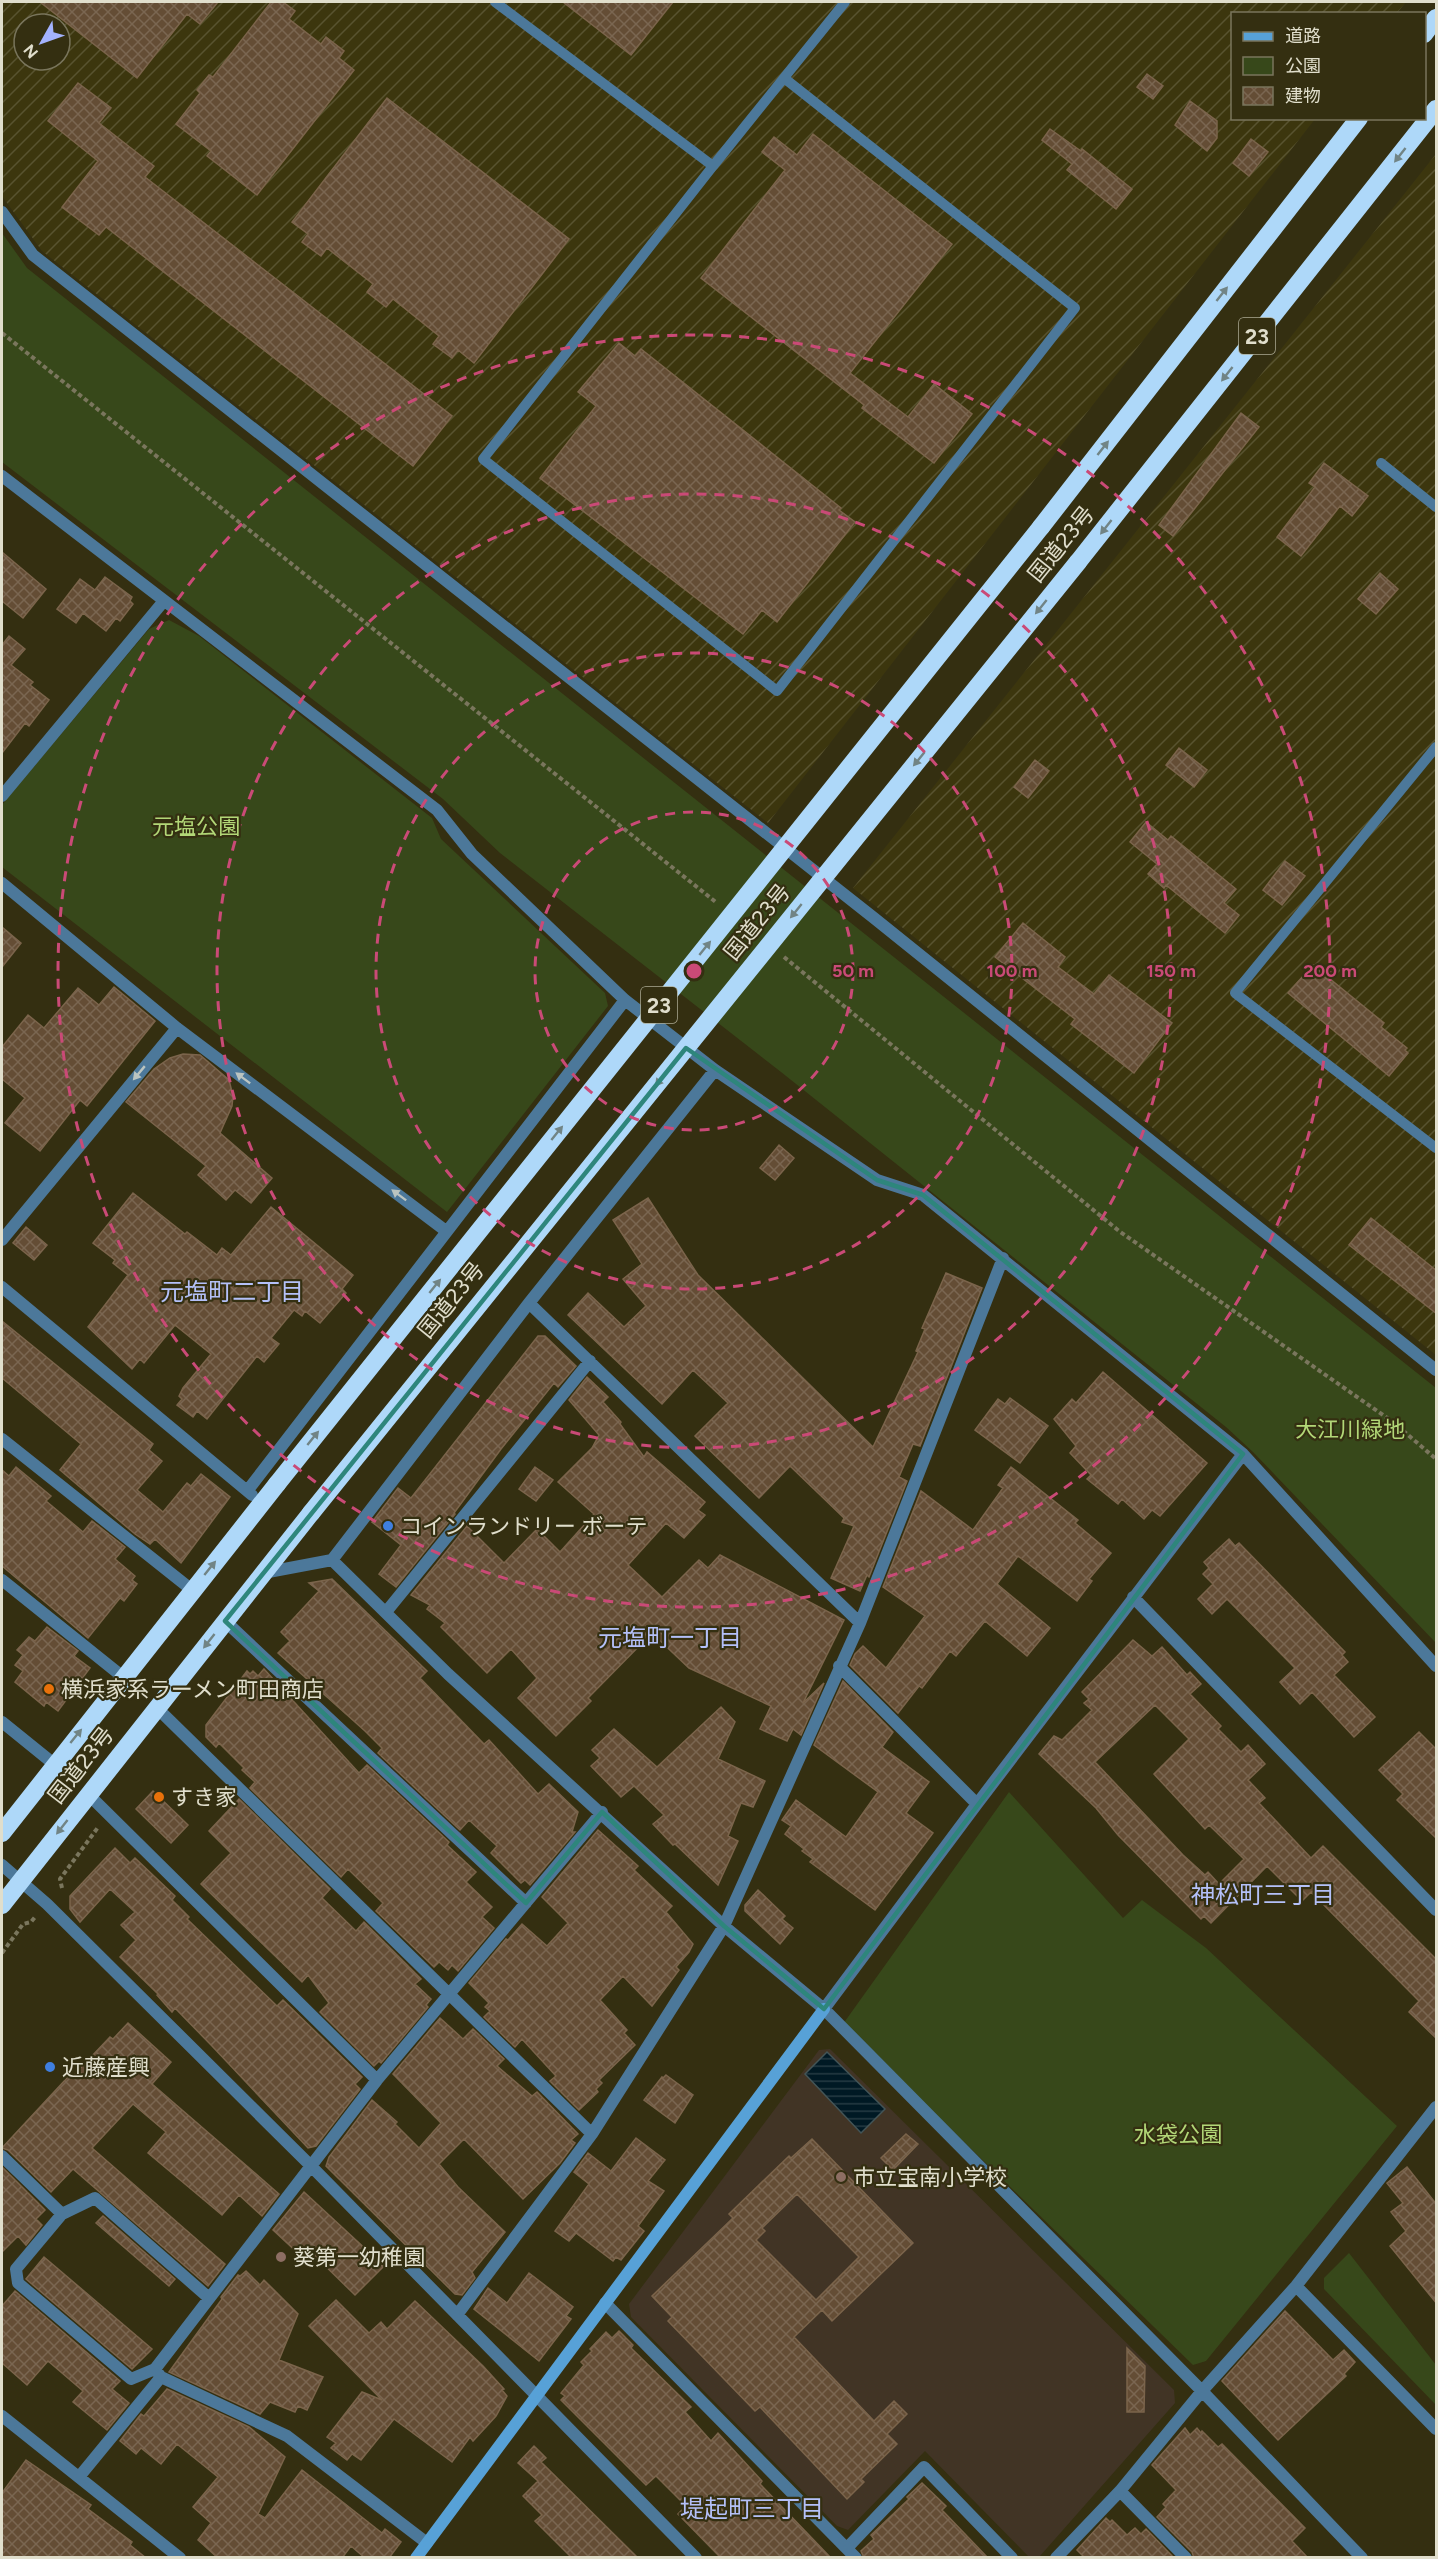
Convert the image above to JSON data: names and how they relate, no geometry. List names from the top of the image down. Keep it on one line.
{"streets":{"highway":["23","国道23号"]},"districts":["元塩町二丁目","元塩町一丁目","神松町三丁目","堤起町三丁目"],"parks":["元塩公園","大江川緑地","水袋公園"],"places":["コインランドリー ボーテ","横浜家系ラーメン町田商店","すき家","近藤産興","市立宝南小学校","葵第一幼稚園"],"legend":["道路","公園","建物"],"north":"bottom left","rings":["50 m","100 m","150 m","200 m"]}
